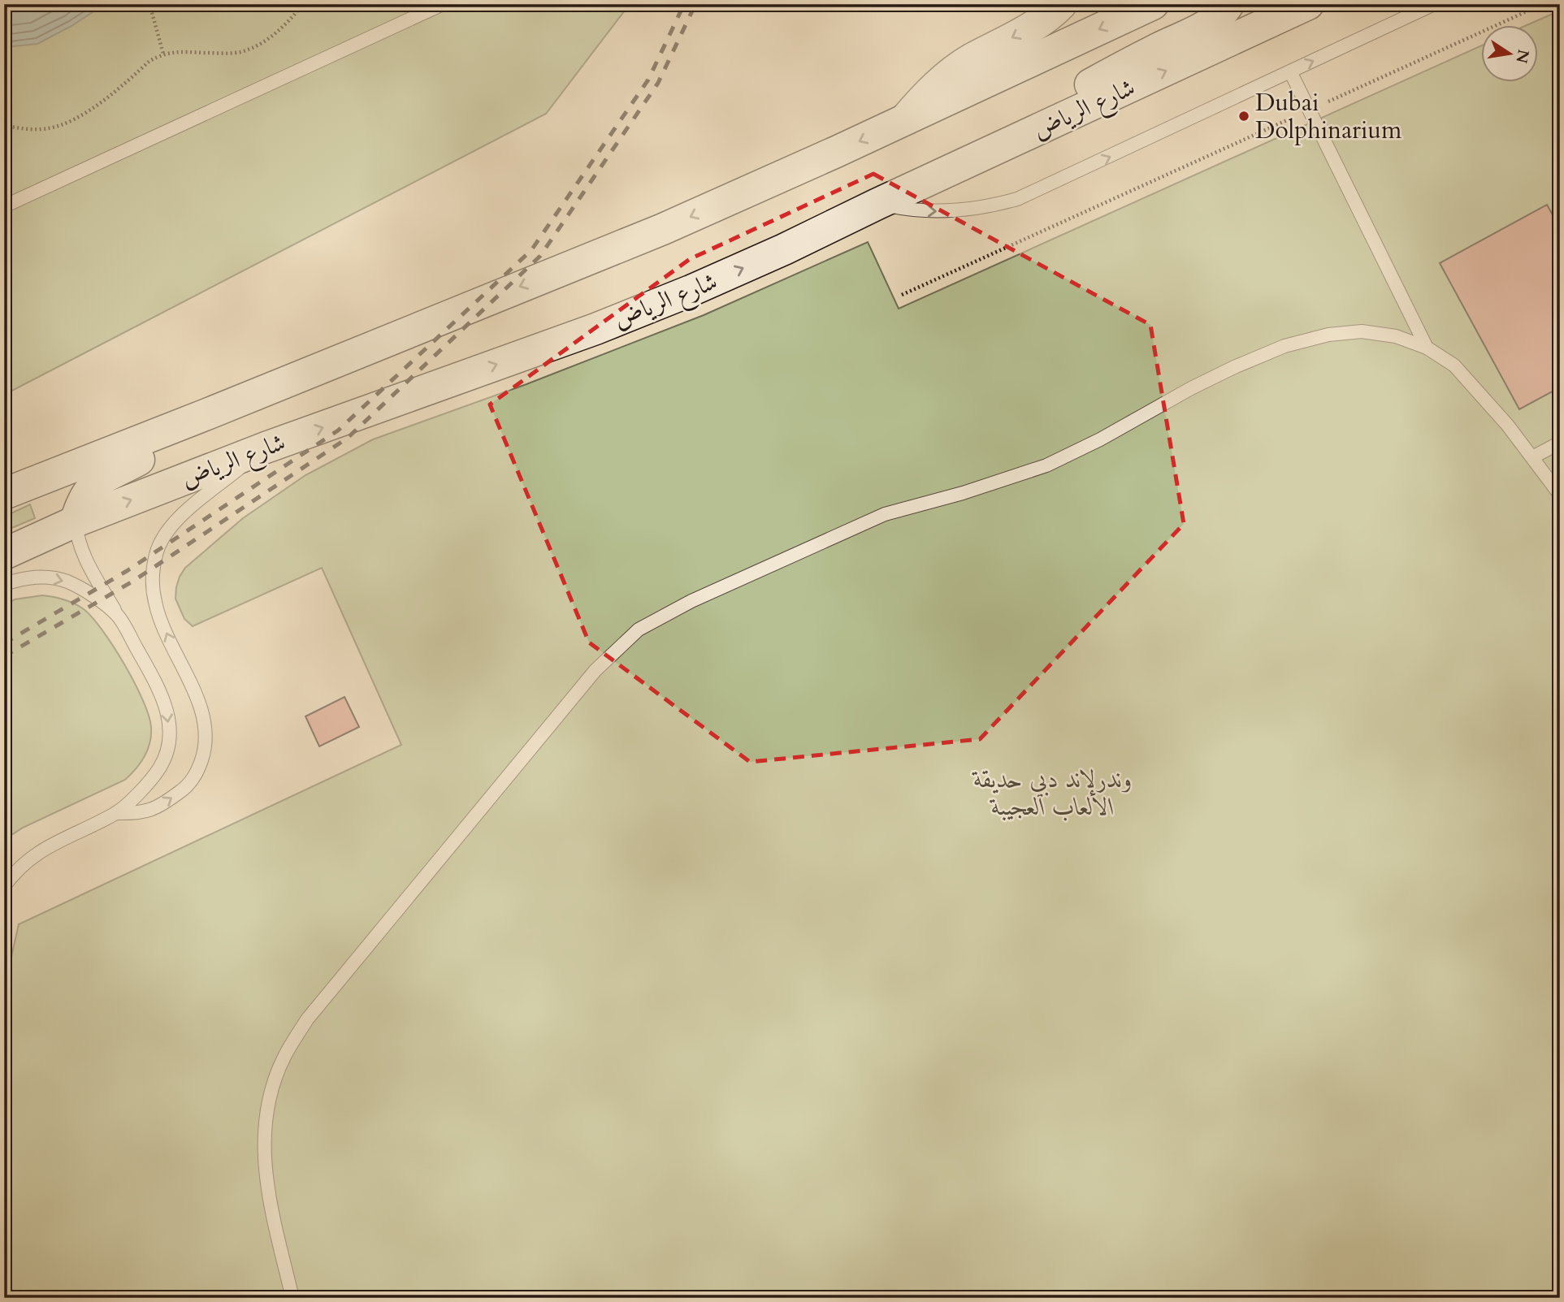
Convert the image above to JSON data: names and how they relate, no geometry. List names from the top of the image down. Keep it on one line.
{"streets":{"main road":["شارع الرياض"]},"parks":["وندرلاند دبي حديقة الألعاب العجيبة"],"places":["Dubai Dolphinarium"],"north":"right"}
